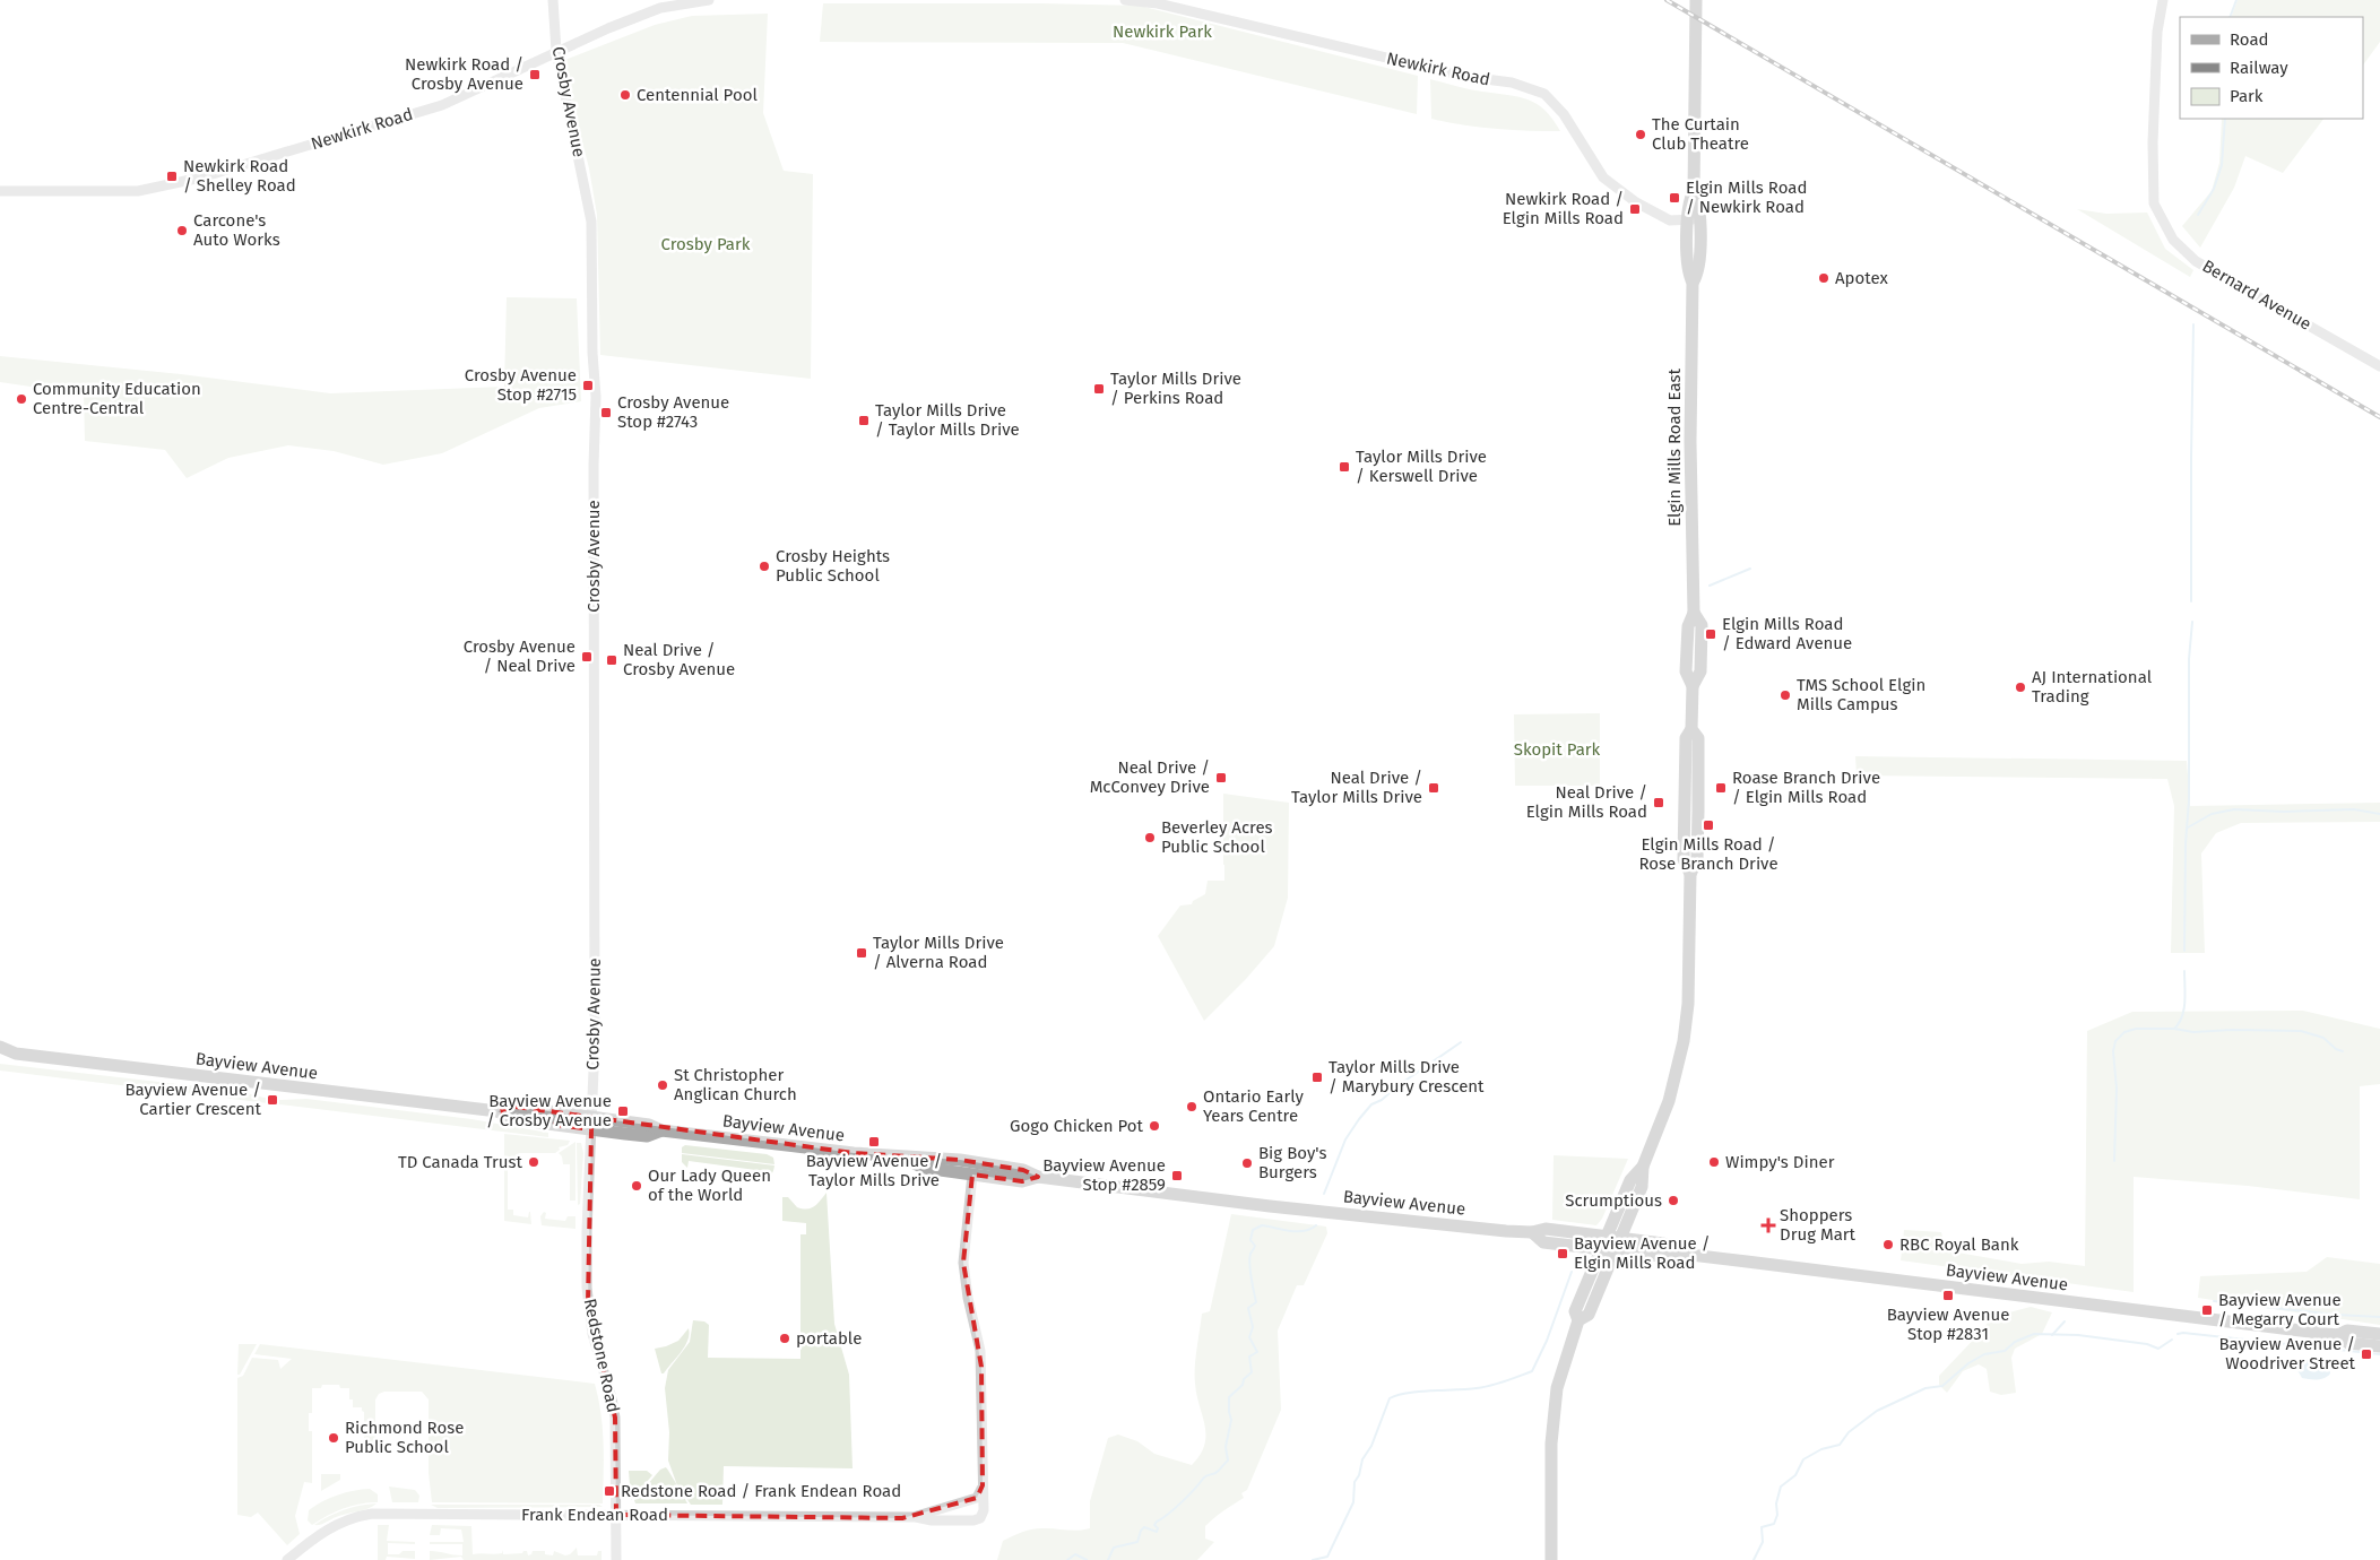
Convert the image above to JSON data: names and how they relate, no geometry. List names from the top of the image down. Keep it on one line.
{"streets":{"main road":["Elgin Mills Road East","Bayview Avenue"],"street":["Newkirk Road","Crosby Avenue","Bernard Avenue","Redstone Road","Frank Endean Road"]},"crossings":[["Newkirk Road","Crosby Avenue"],["Newkirk Road","Elgin Mills Road East"],["Crosby Avenue","Bayview Avenue"],["Crosby Avenue","Redstone Road"],["Elgin Mills Road East","Bayview Avenue"],["Bayview Avenue","Redstone Road"],["Redstone Road","Frank Endean Road"]],"parks":["Newkirk Park","Crosby Park","Skopit Park"],"places":{"transit":["Newkirk Road / Crosby Avenue","Newkirk Road / Shelley Road","Elgin Mills Road / Newkirk Road","Newkirk Road / Elgin Mills Road","Crosby Avenue Stop #2715","Taylor Mills Drive / Perkins Road","Crosby Avenue Stop #2743","Taylor Mills Drive / Taylor Mills Drive","Taylor Mills Drive / Kerswell Drive","Elgin Mills Road / Edward Avenue","Crosby Avenue / Neal Drive","Neal Drive / Crosby Avenue","Neal Drive / McConvey Drive","Neal Drive / Taylor Mills Drive","Roase Branch Drive / Elgin Mills Road","Neal Drive / Elgin Mills Road","Elgin Mills Road / Rose Branch Drive","Taylor Mills Drive / Alverna Road","Taylor Mills Drive / Marybury Crescent","Bayview Avenue / Cartier Crescent","Bayview Avenue / Crosby Avenue","Bayview Avenue / Taylor Mills Drive","Bayview Avenue Stop #2859","Bayview Avenue / Elgin Mills Road","Bayview Avenue Stop #2831","Bayview Avenue / Megarry Court","Bayview Avenue / Woodriver Street","Redstone Road / Frank Endean Road"],"other":["Centennial Pool","The Curtain Club Theatre","Carcone's Auto Works","Apotex","Community Education Centre-Central","Crosby Heights Public School","AJ International Trading","TMS School Elgin Mills Campus","Beverley Acres Public School","St Christopher Anglican Church","Ontario Early Years Centre","Gogo Chicken Pot","TD Canada Trust","Wimpy's Diner","Big Boy's Burgers","Our Lady Queen of the World","Scrumptious","RBC Royal Bank","portable","Richmond Rose Public School"],"health":["Shoppers Drug Mart"]},"legend":["Road","Railway","Park"]}
